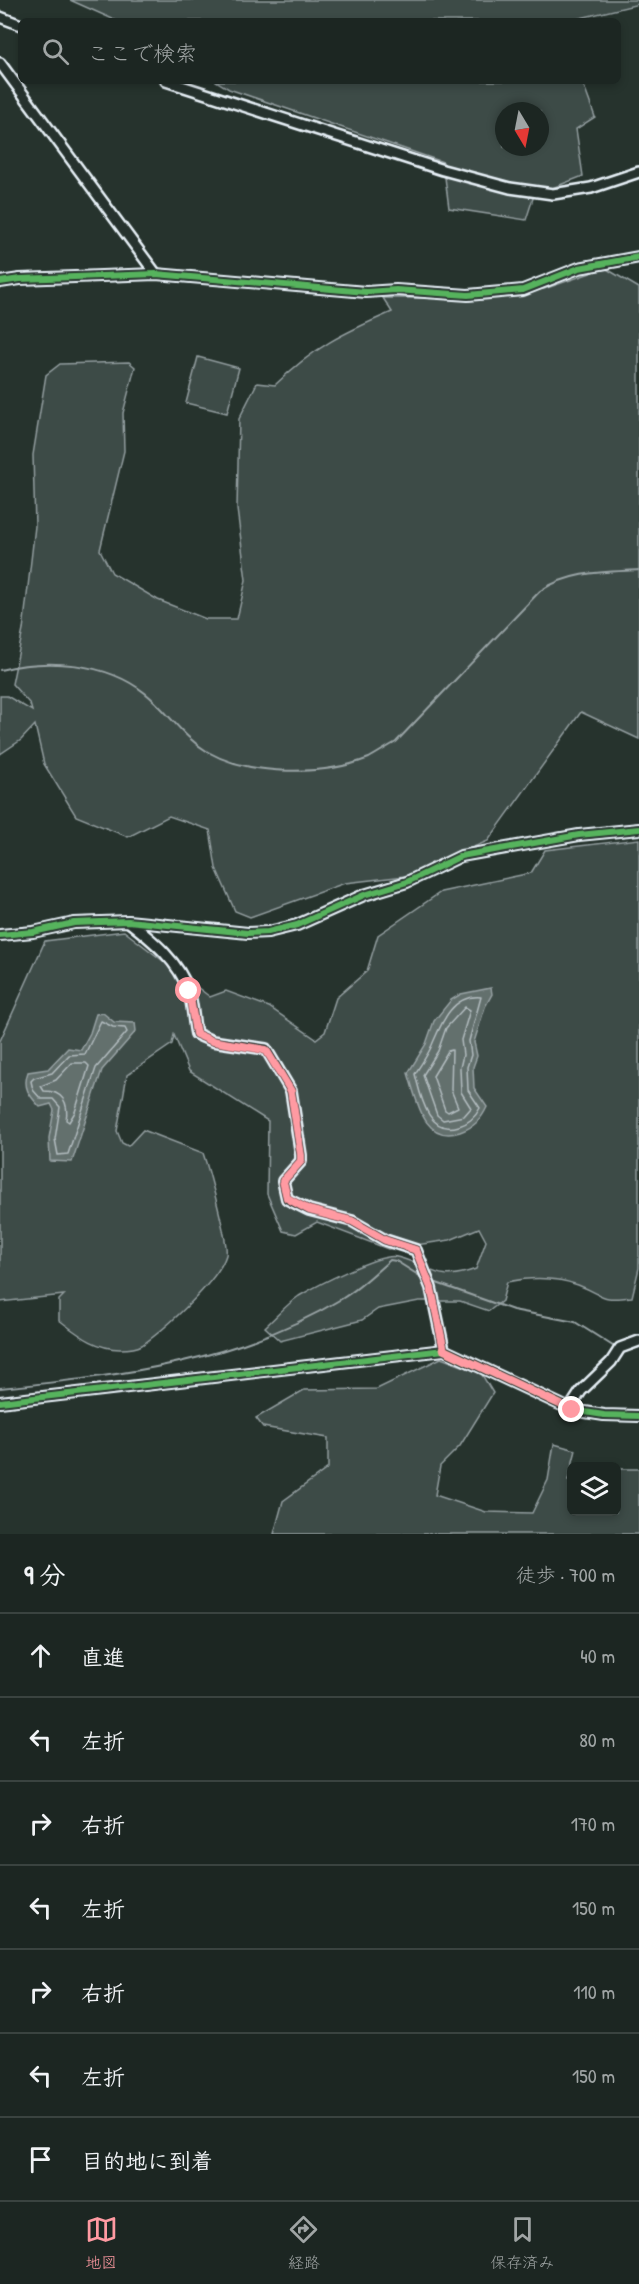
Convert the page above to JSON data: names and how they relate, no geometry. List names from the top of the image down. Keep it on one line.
{"north":"bottom","page":{"search":"ここで検索","heading":["9 分","徒歩 · 700 m"],"list":[["直進","40 m"],["左折","80 m"],["右折","170 m"],["左折","150 m"],["右折","110 m"],["左折","150 m"],"目的地に到着"],"nav":["地図","経路","保存済み"]}}
